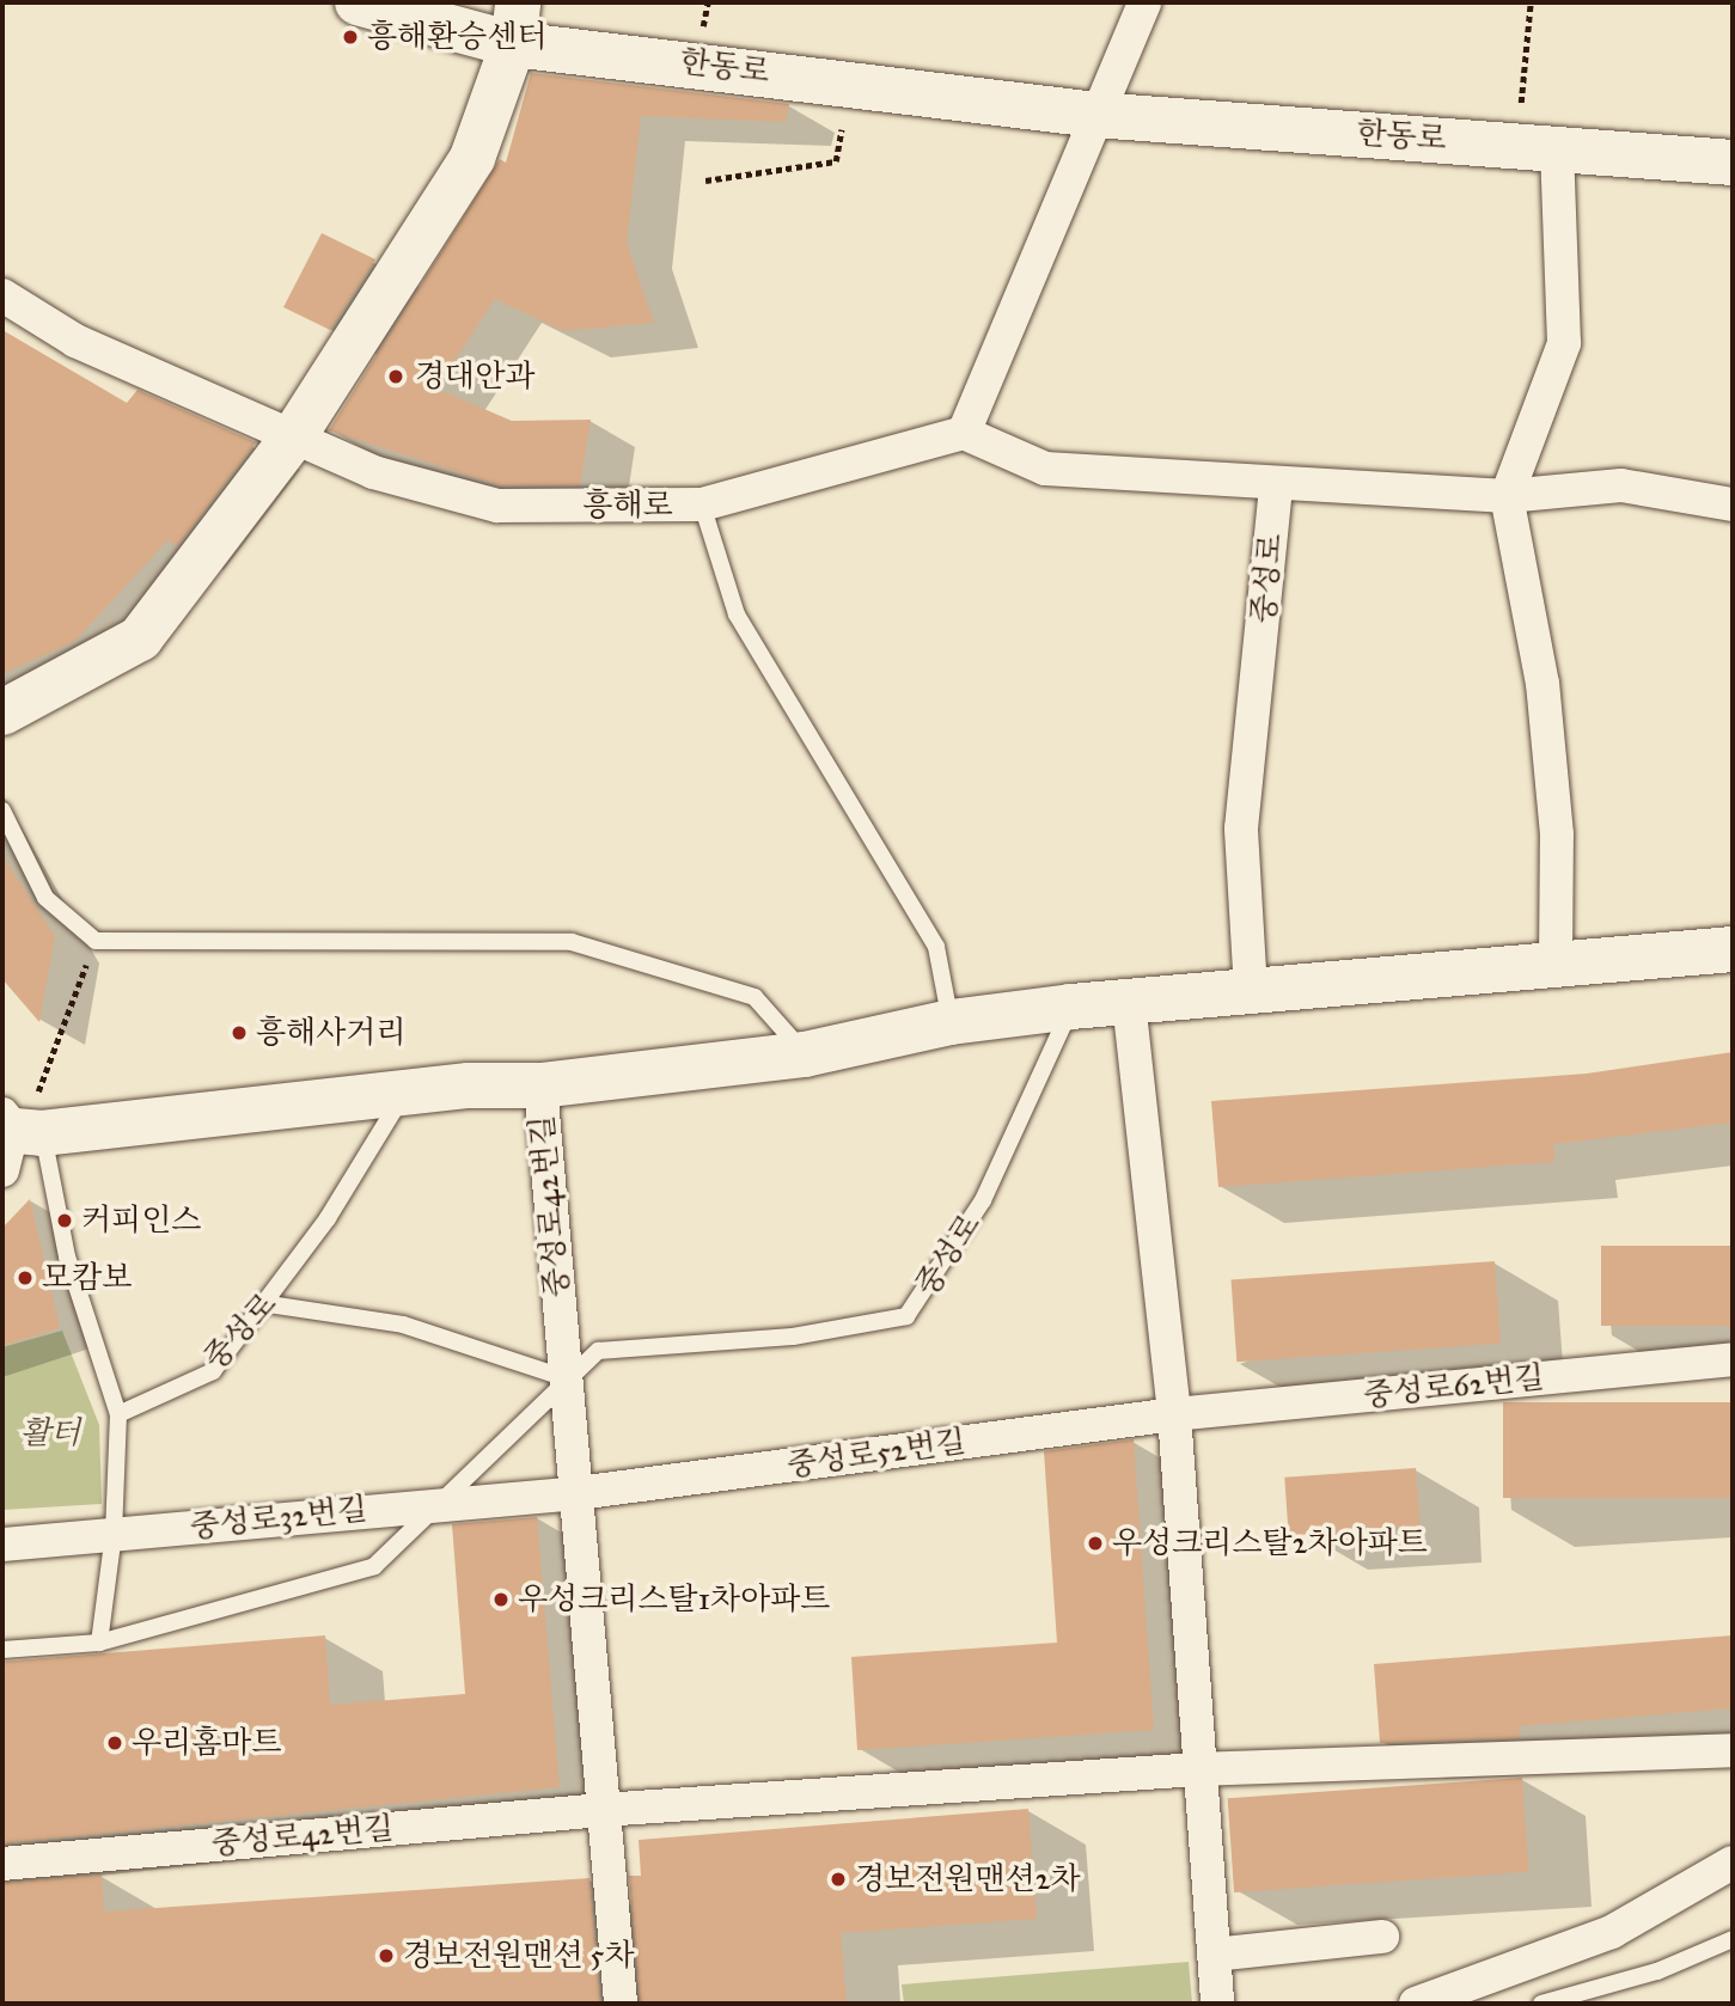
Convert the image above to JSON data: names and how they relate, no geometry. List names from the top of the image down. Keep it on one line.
{"streets":{"street":["한동로","흥해로","중성로","중성로42번길","중성로62번길","중성로52번길","중성로32번길"]},"crossings":[["중성로","중성로42번길"],["중성로42번길","중성로52번길"],["중성로62번길","중성로52번길"],["중성로52번길","중성로32번길"]],"parks":["활터"],"places":["흥해환승센터","경대안과","흥해사거리","커피인스","모캄보","우성크리스탈2차아파트","우성크리스탈1차아파트","우리홈마트","경보전원맨션2차","경보전원맨션 5차"]}
